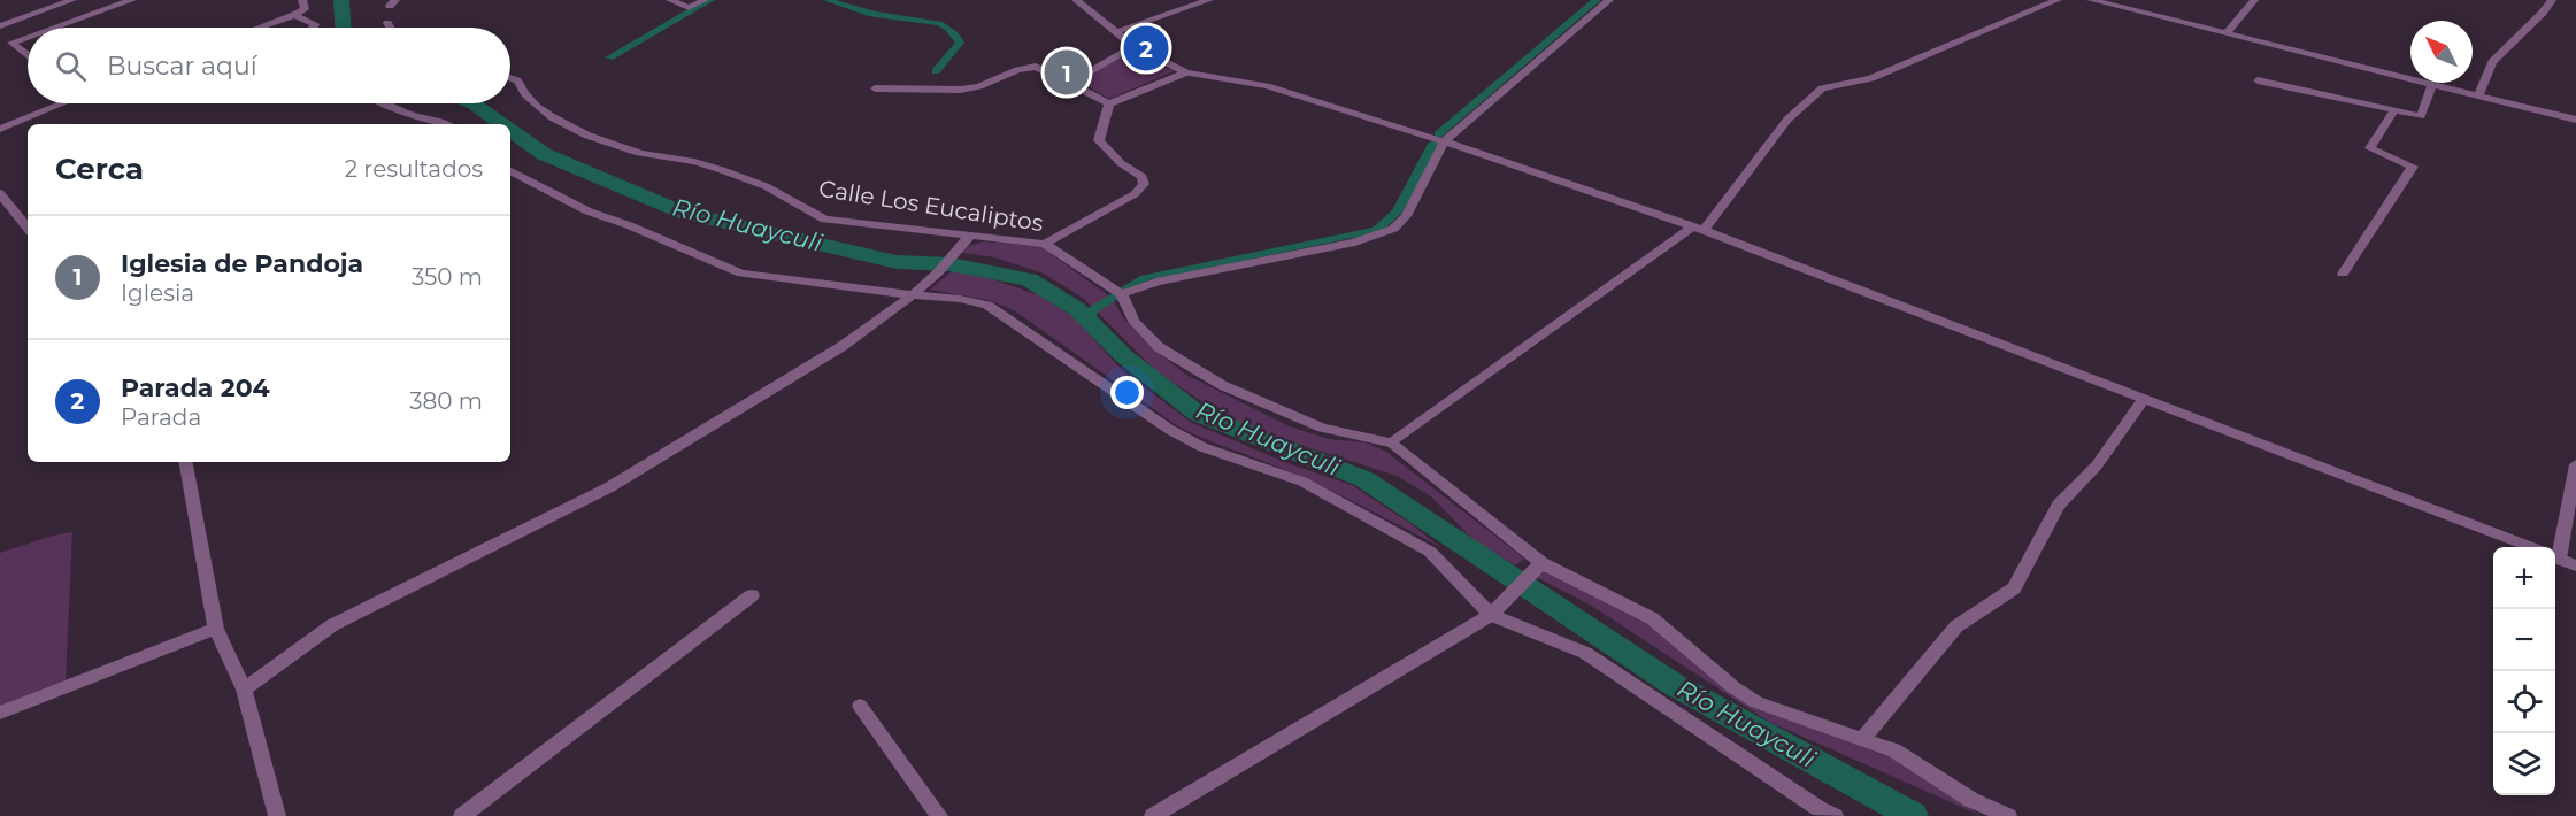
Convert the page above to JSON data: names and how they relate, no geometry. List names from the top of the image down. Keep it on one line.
{"streets":{"street":["Calle Los Eucaliptos"]},"water":["Río Huayculi"],"north":"top left","page":{"pins":["2","1"],"search":"Buscar aquí","heading":["Cerca","2 resultados"],"list":[{"mark":"1","name":"Iglesia de Pandoja","note":"Iglesia","value":"350 m"},{"mark":"2","name":"Parada 204","note":"Parada","value":"380 m"}],"map_buttons":["+","−"]}}
